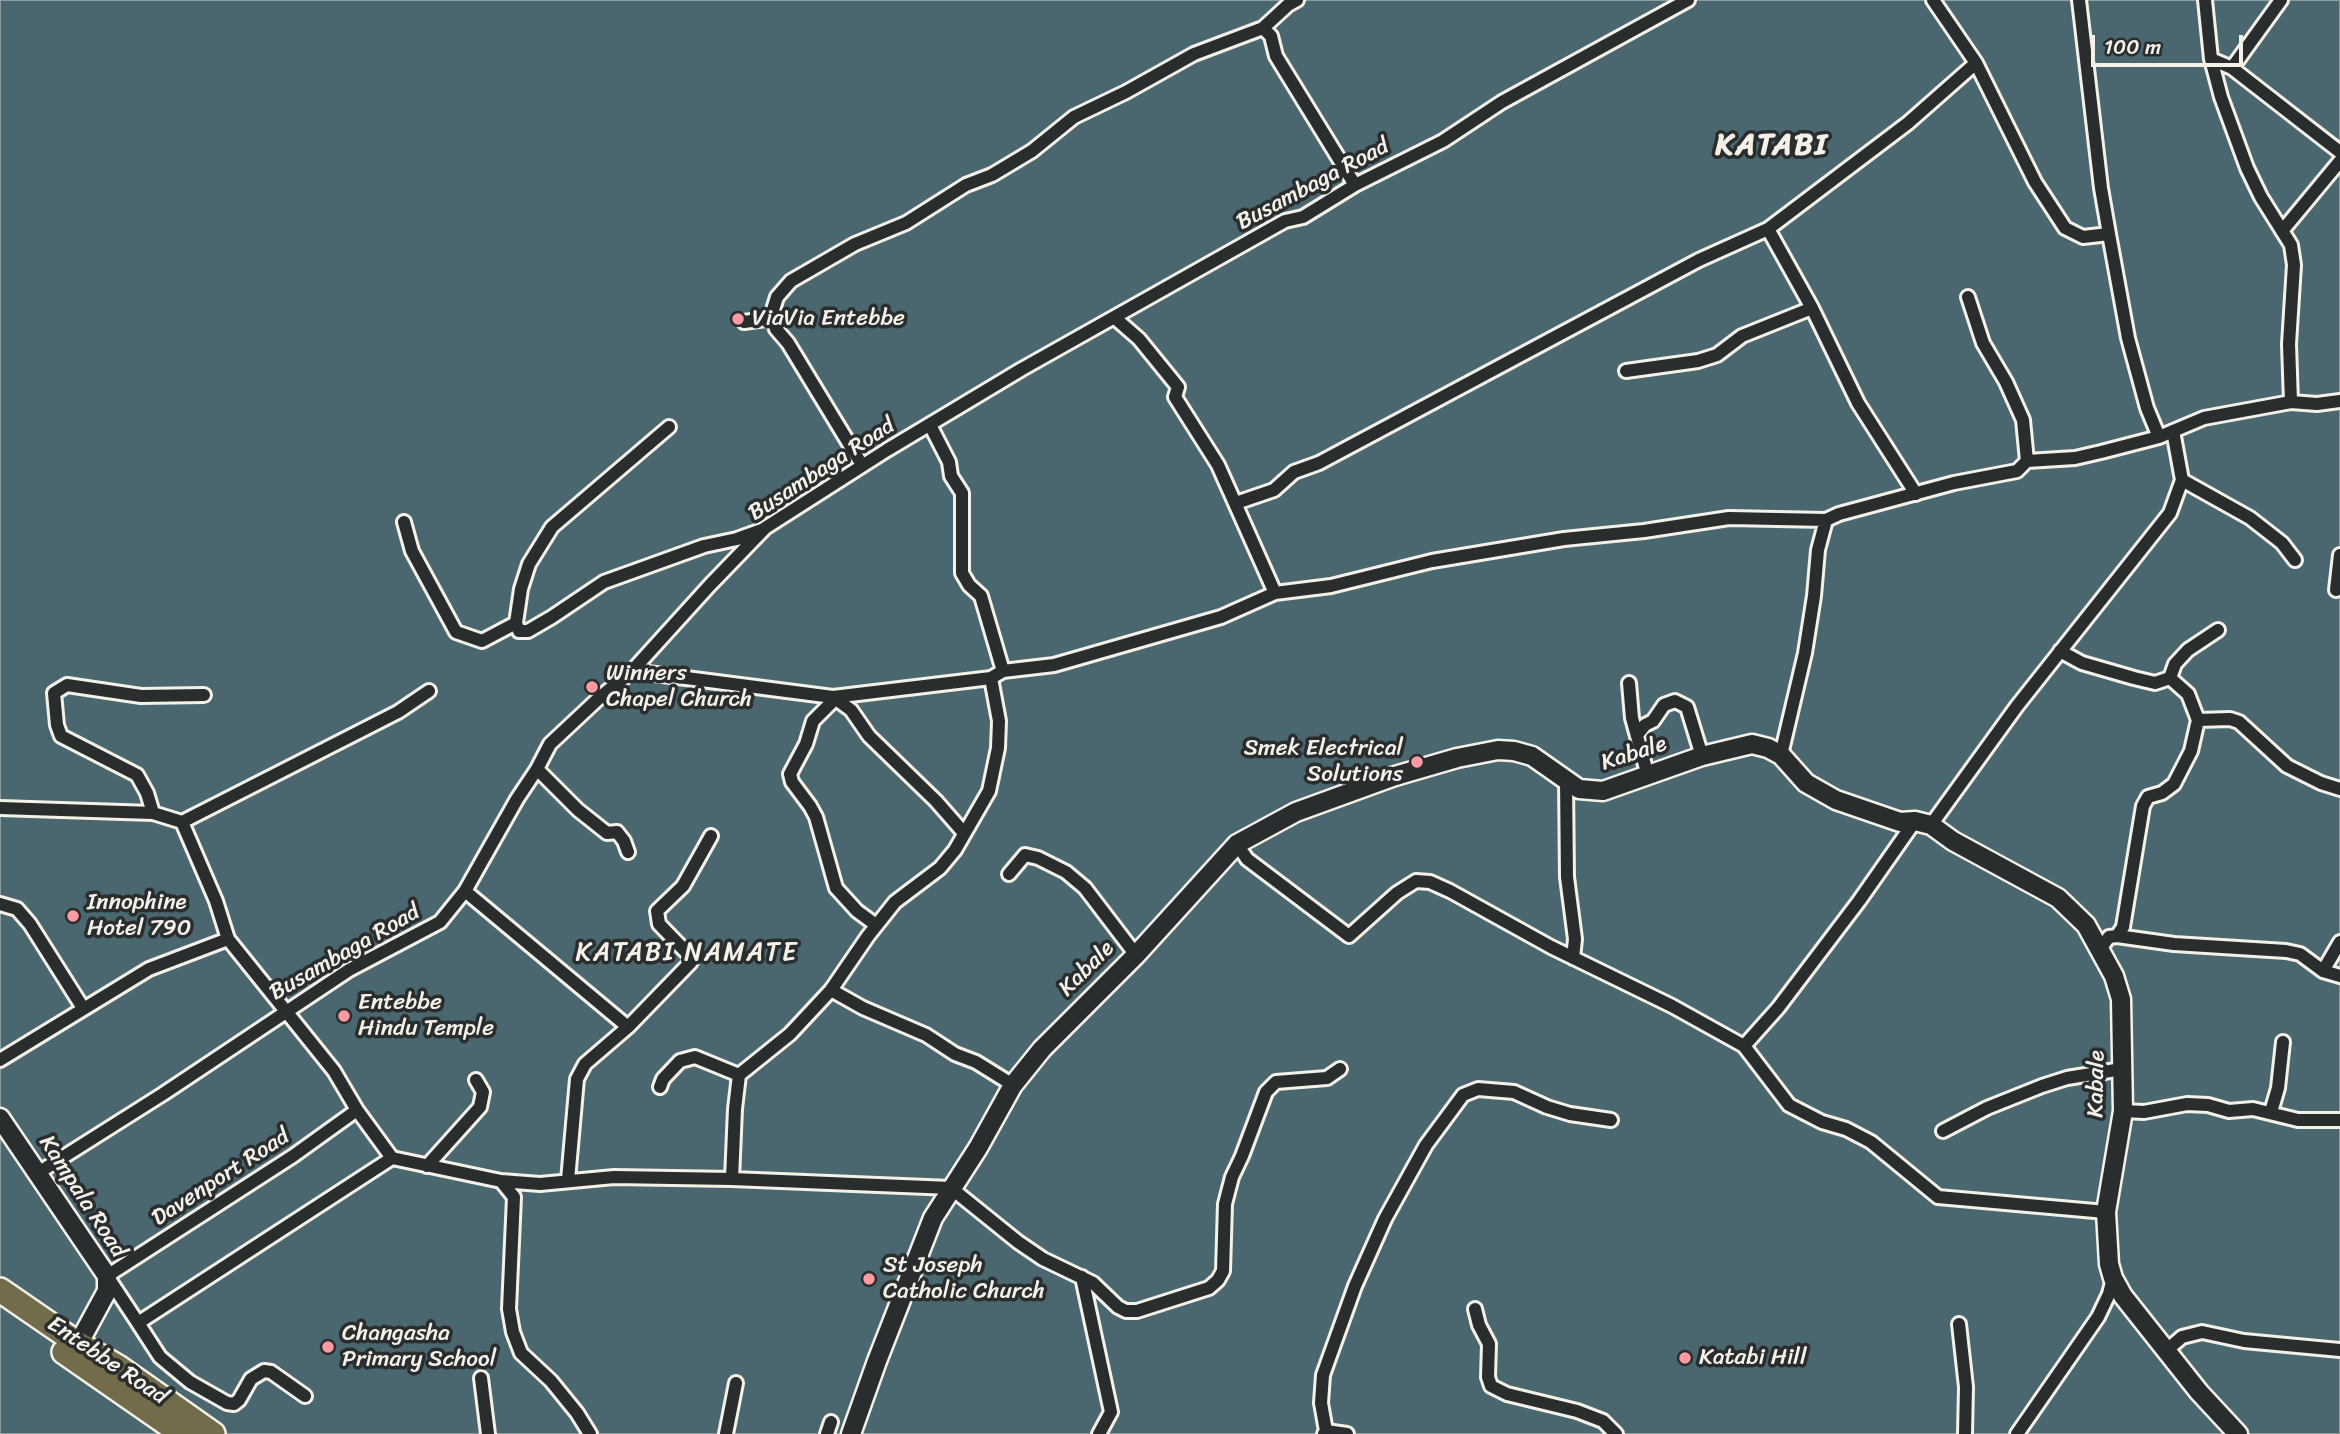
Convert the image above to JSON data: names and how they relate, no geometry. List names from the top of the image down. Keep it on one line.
{"streets":{"highway":["Entebbe Road"],"street":["Busambaga Road","Kabale","Davenport Road","Kampala Road"]},"crossings":[["Busambaga Road","Kampala Road"],["Davenport Road","Kampala Road"],["Kampala Road","Entebbe Road"]],"districts":["KATABI","KATABI NAMATE"],"places":["ViaVia Entebbe","Winners Chapel Church","Smek Electrical Solutions","Innophine Hotel 790","Entebbe Hindu Temple","St Joseph Catholic Church","Changasha Primary School","Katabi Hill"],"scale_bar":"100 m"}
